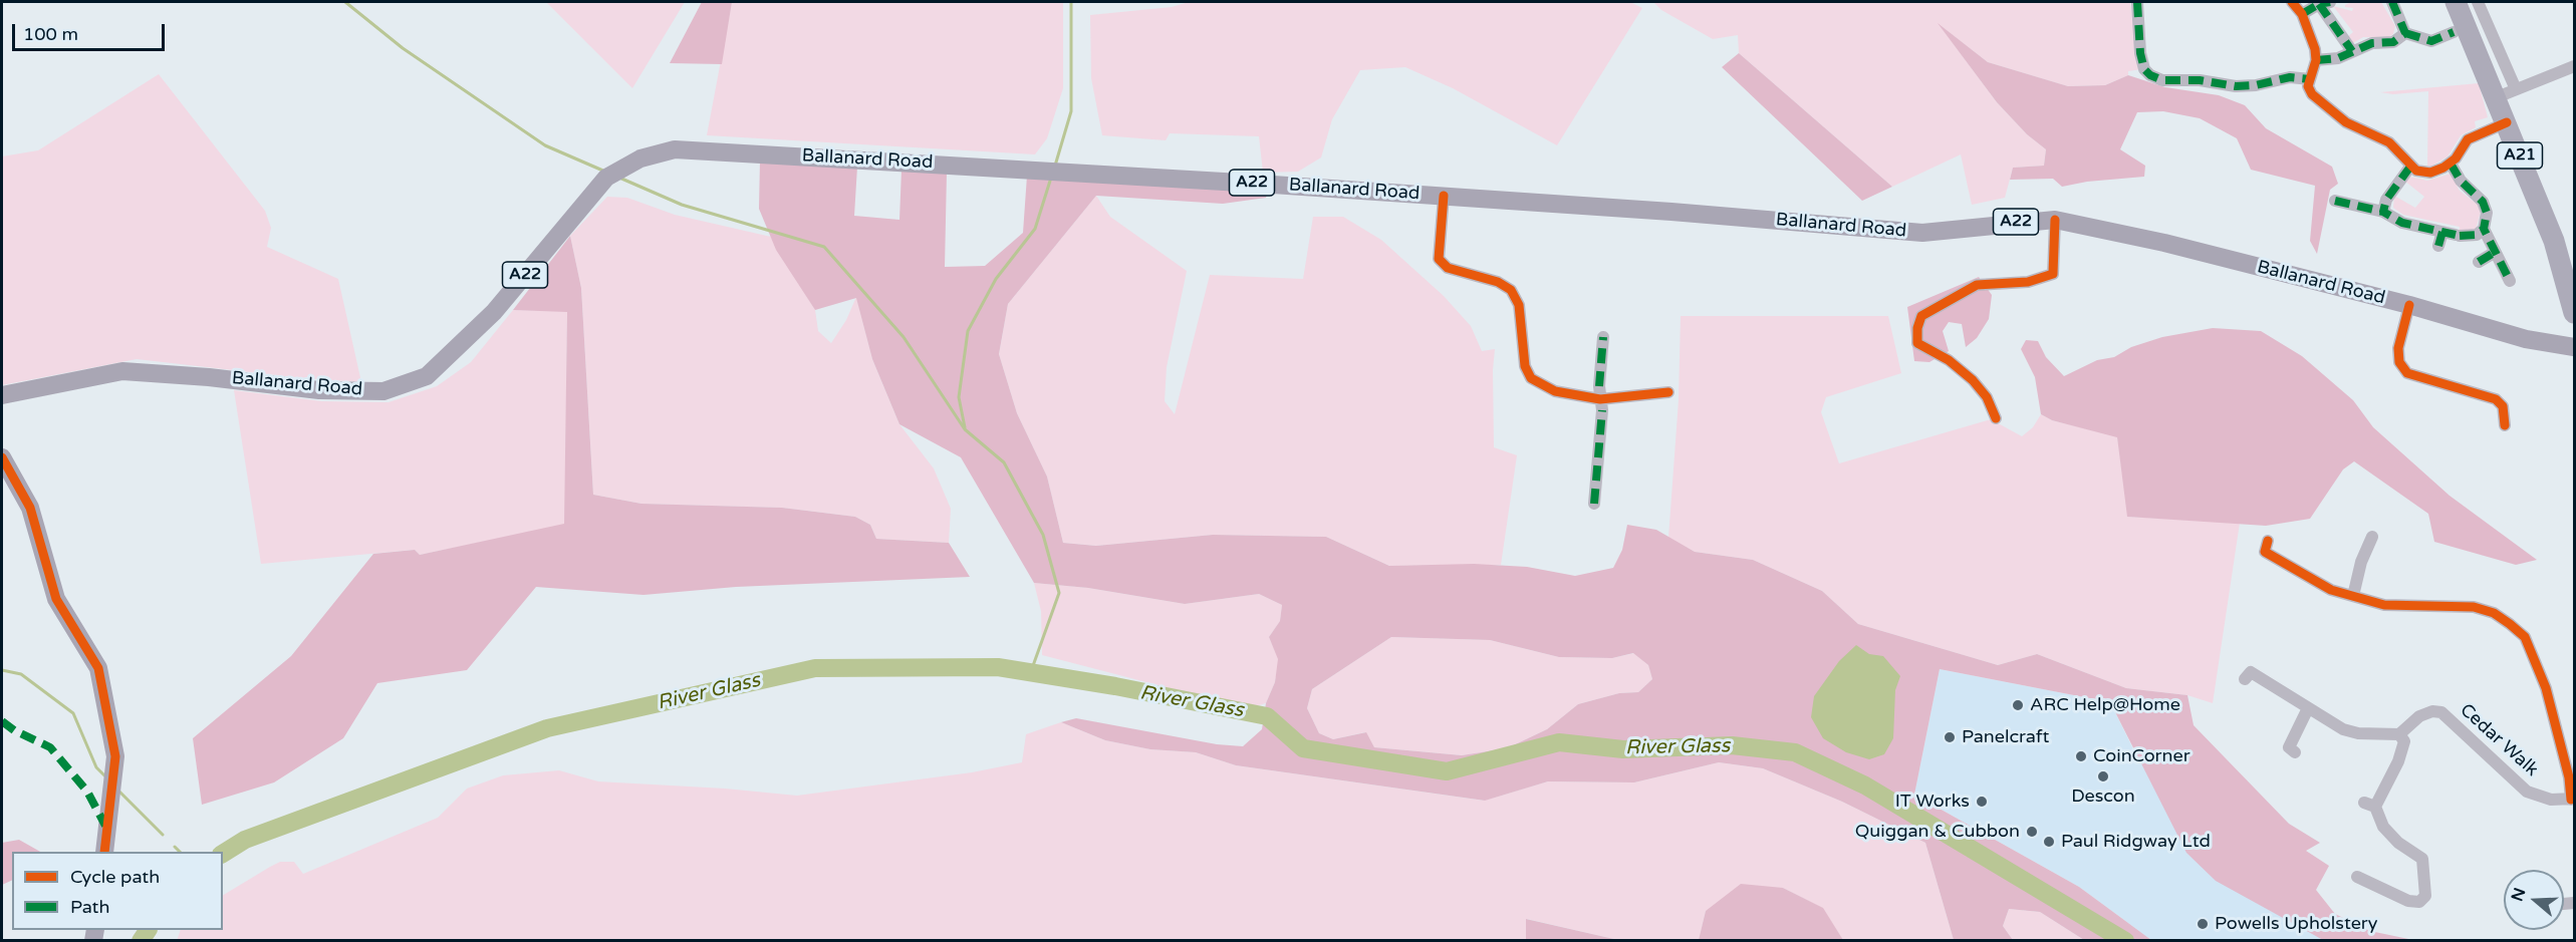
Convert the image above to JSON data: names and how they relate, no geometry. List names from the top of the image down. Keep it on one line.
{"streets":{"highway":["A21"],"main road":["Ballanard Road","A22"],"street":["Cedar Walk"]},"water":["River Glass"],"places":["ARC Help@Home","Panelcraft","CoinCorner","Descon","IT Works","Quiggan & Cubbon","Paul Ridgway Ltd","Powells Upholstery"],"legend":["Cycle path","Path"],"scale_bar":"100 m","north":"left"}
